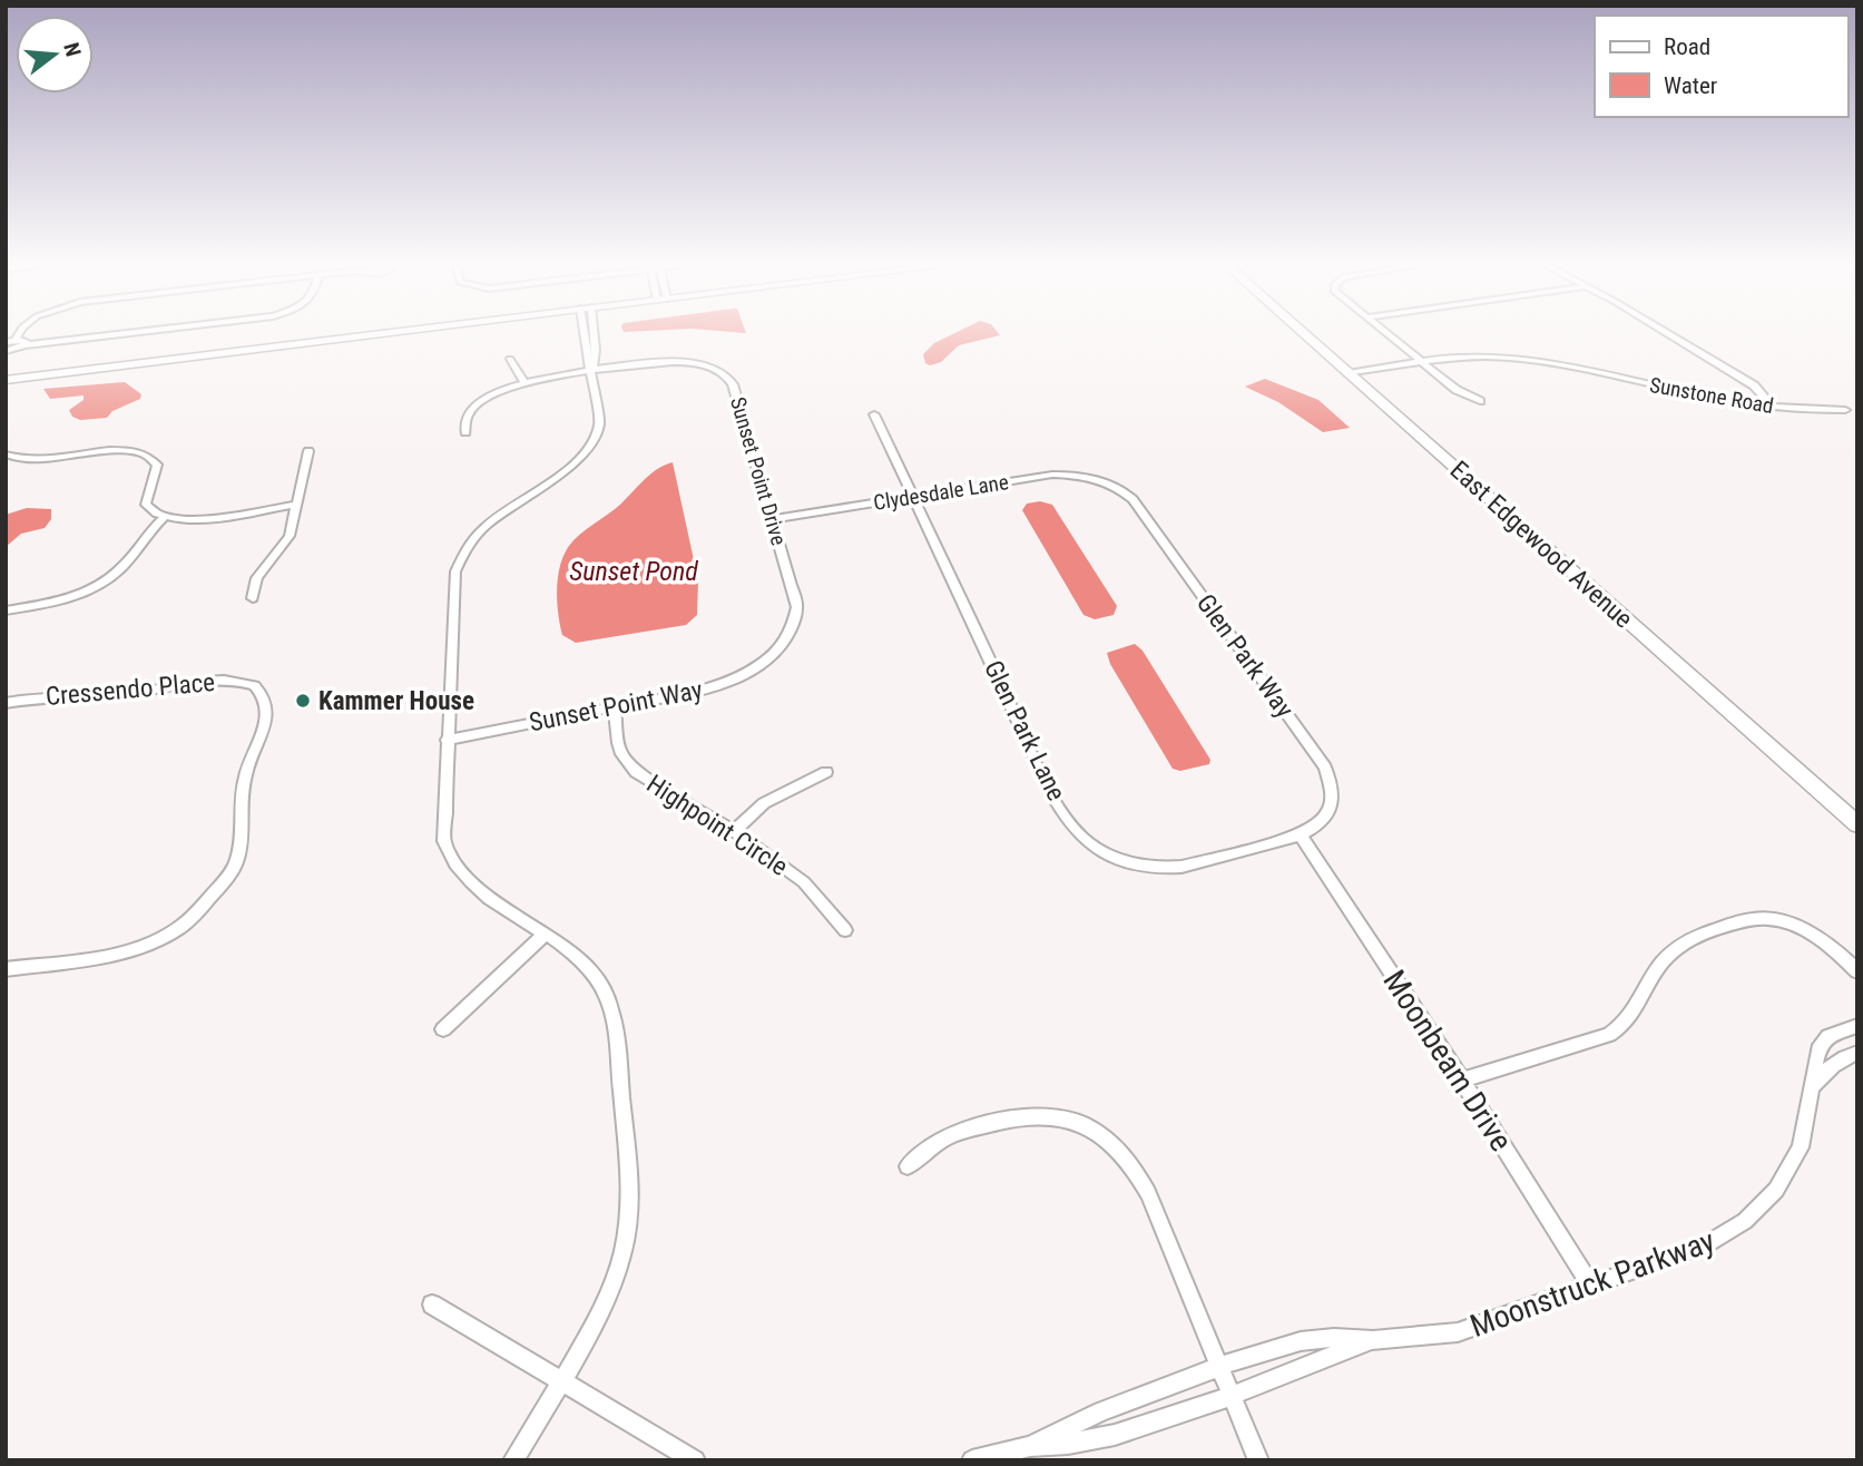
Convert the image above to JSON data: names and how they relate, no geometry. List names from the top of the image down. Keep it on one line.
{"streets":{"street":["Sunstone Road","Sunset Point Drive","Clydesdale Lane","East Edgewood Avenue","Glen Park Way","Cressendo Place","Sunset Point Way","Glen Park Lane","Highpoint Circle","Moonbeam Drive","Moonstruck Parkway"]},"crossings":[["Sunstone Road","East Edgewood Avenue"],["Sunset Point Drive","Clydesdale Lane"],["Sunset Point Drive","Sunset Point Way"],["Clydesdale Lane","Glen Park Way"],["Clydesdale Lane","Glen Park Lane"],["Glen Park Way","Glen Park Lane"],["Glen Park Way","Moonbeam Drive"],["Sunset Point Way","Highpoint Circle"],["Glen Park Lane","Moonbeam Drive"],["Moonbeam Drive","Moonstruck Parkway"]],"water":["Sunset Pond"],"places":["Kammer House"],"legend":["Road","Water"],"north":"right"}
